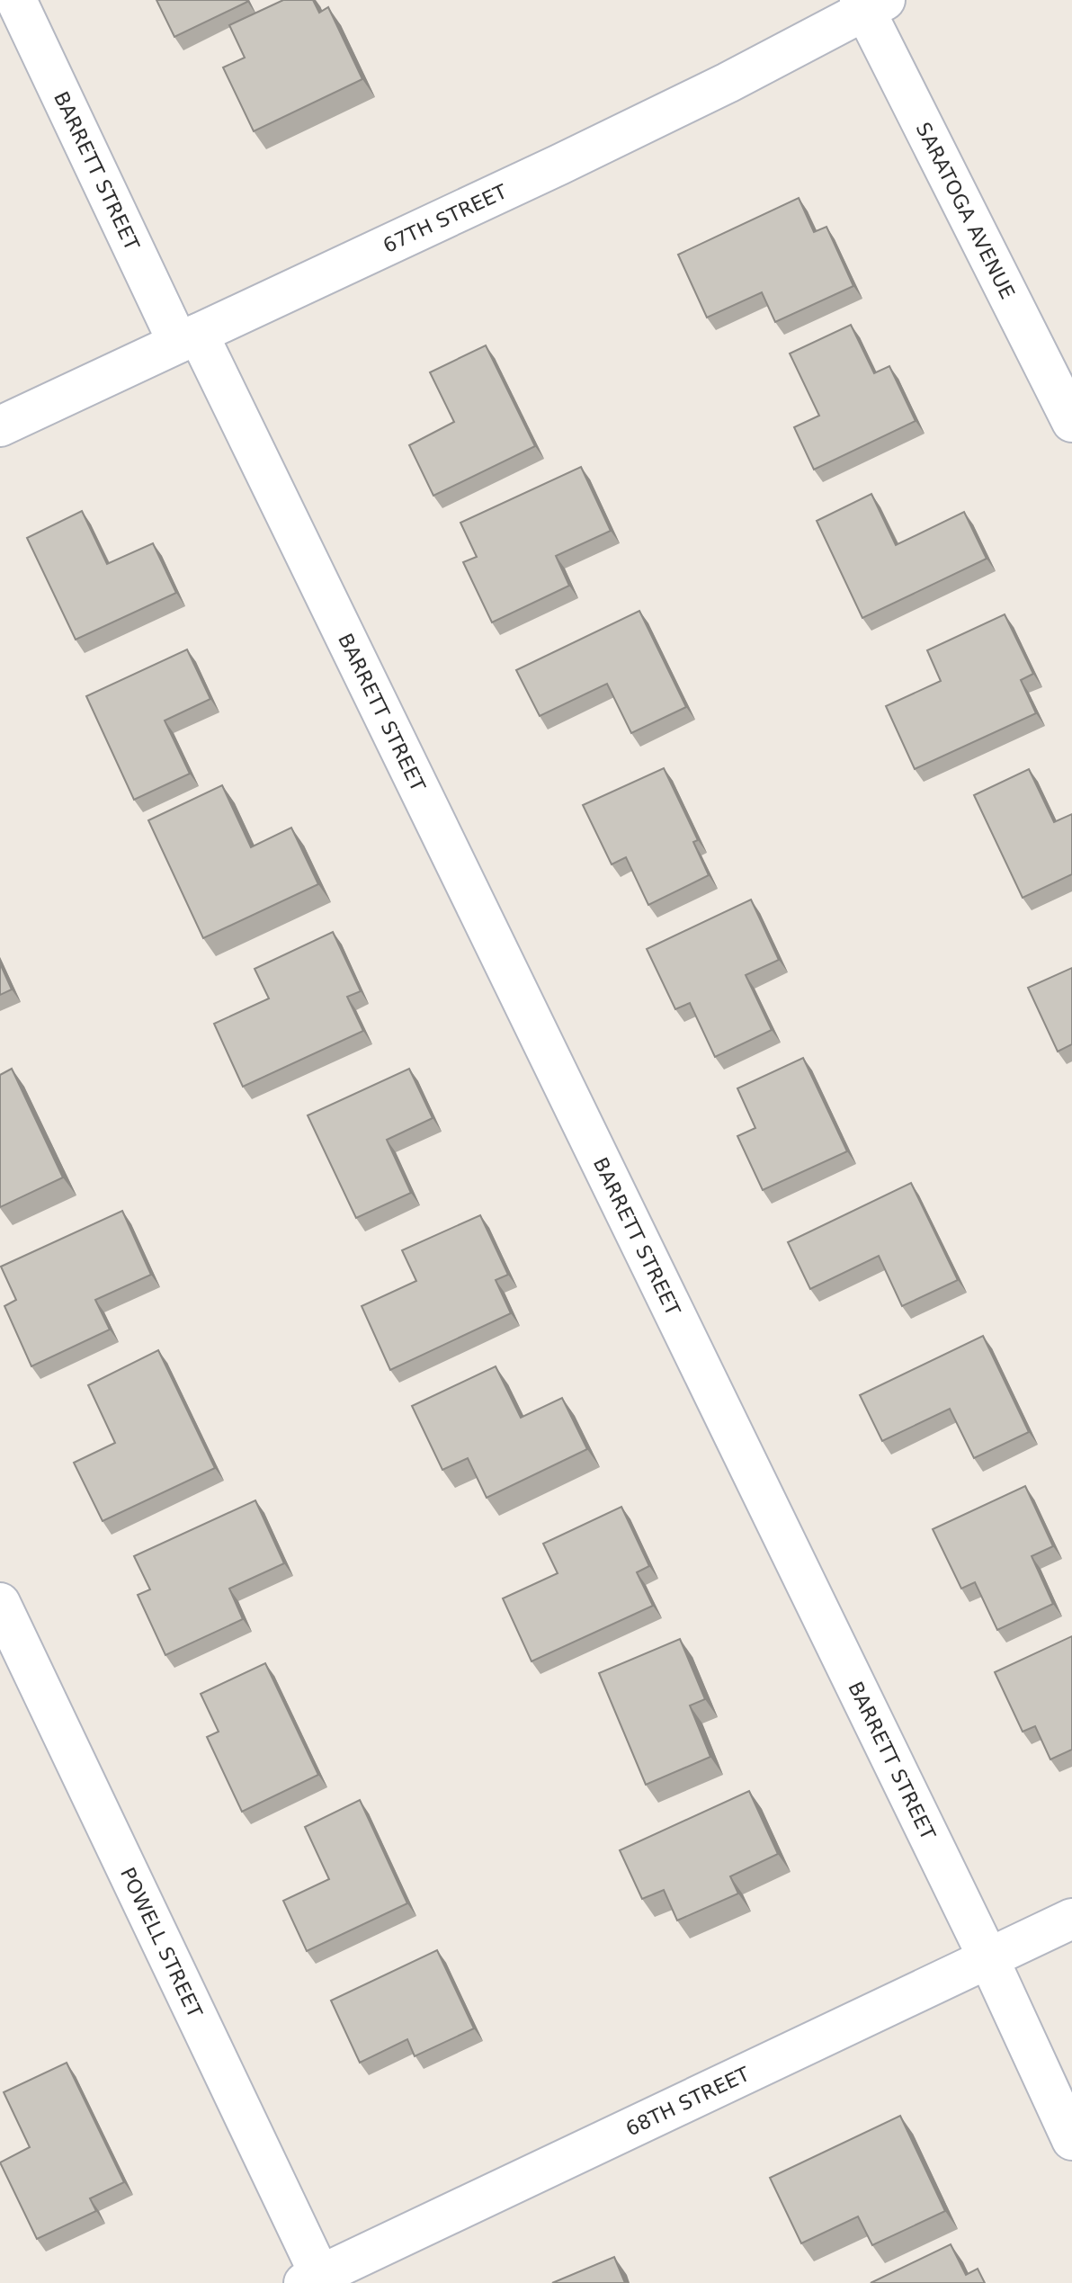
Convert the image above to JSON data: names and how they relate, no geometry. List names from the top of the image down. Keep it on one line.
{"streets":{"street":["BARRETT STREET","SARATOGA AVENUE","67TH STREET","POWELL STREET","68TH STREET"]},"crossings":[["BARRETT STREET","67TH STREET"],["BARRETT STREET","68TH STREET"],["SARATOGA AVENUE","67TH STREET"],["POWELL STREET","68TH STREET"]]}
